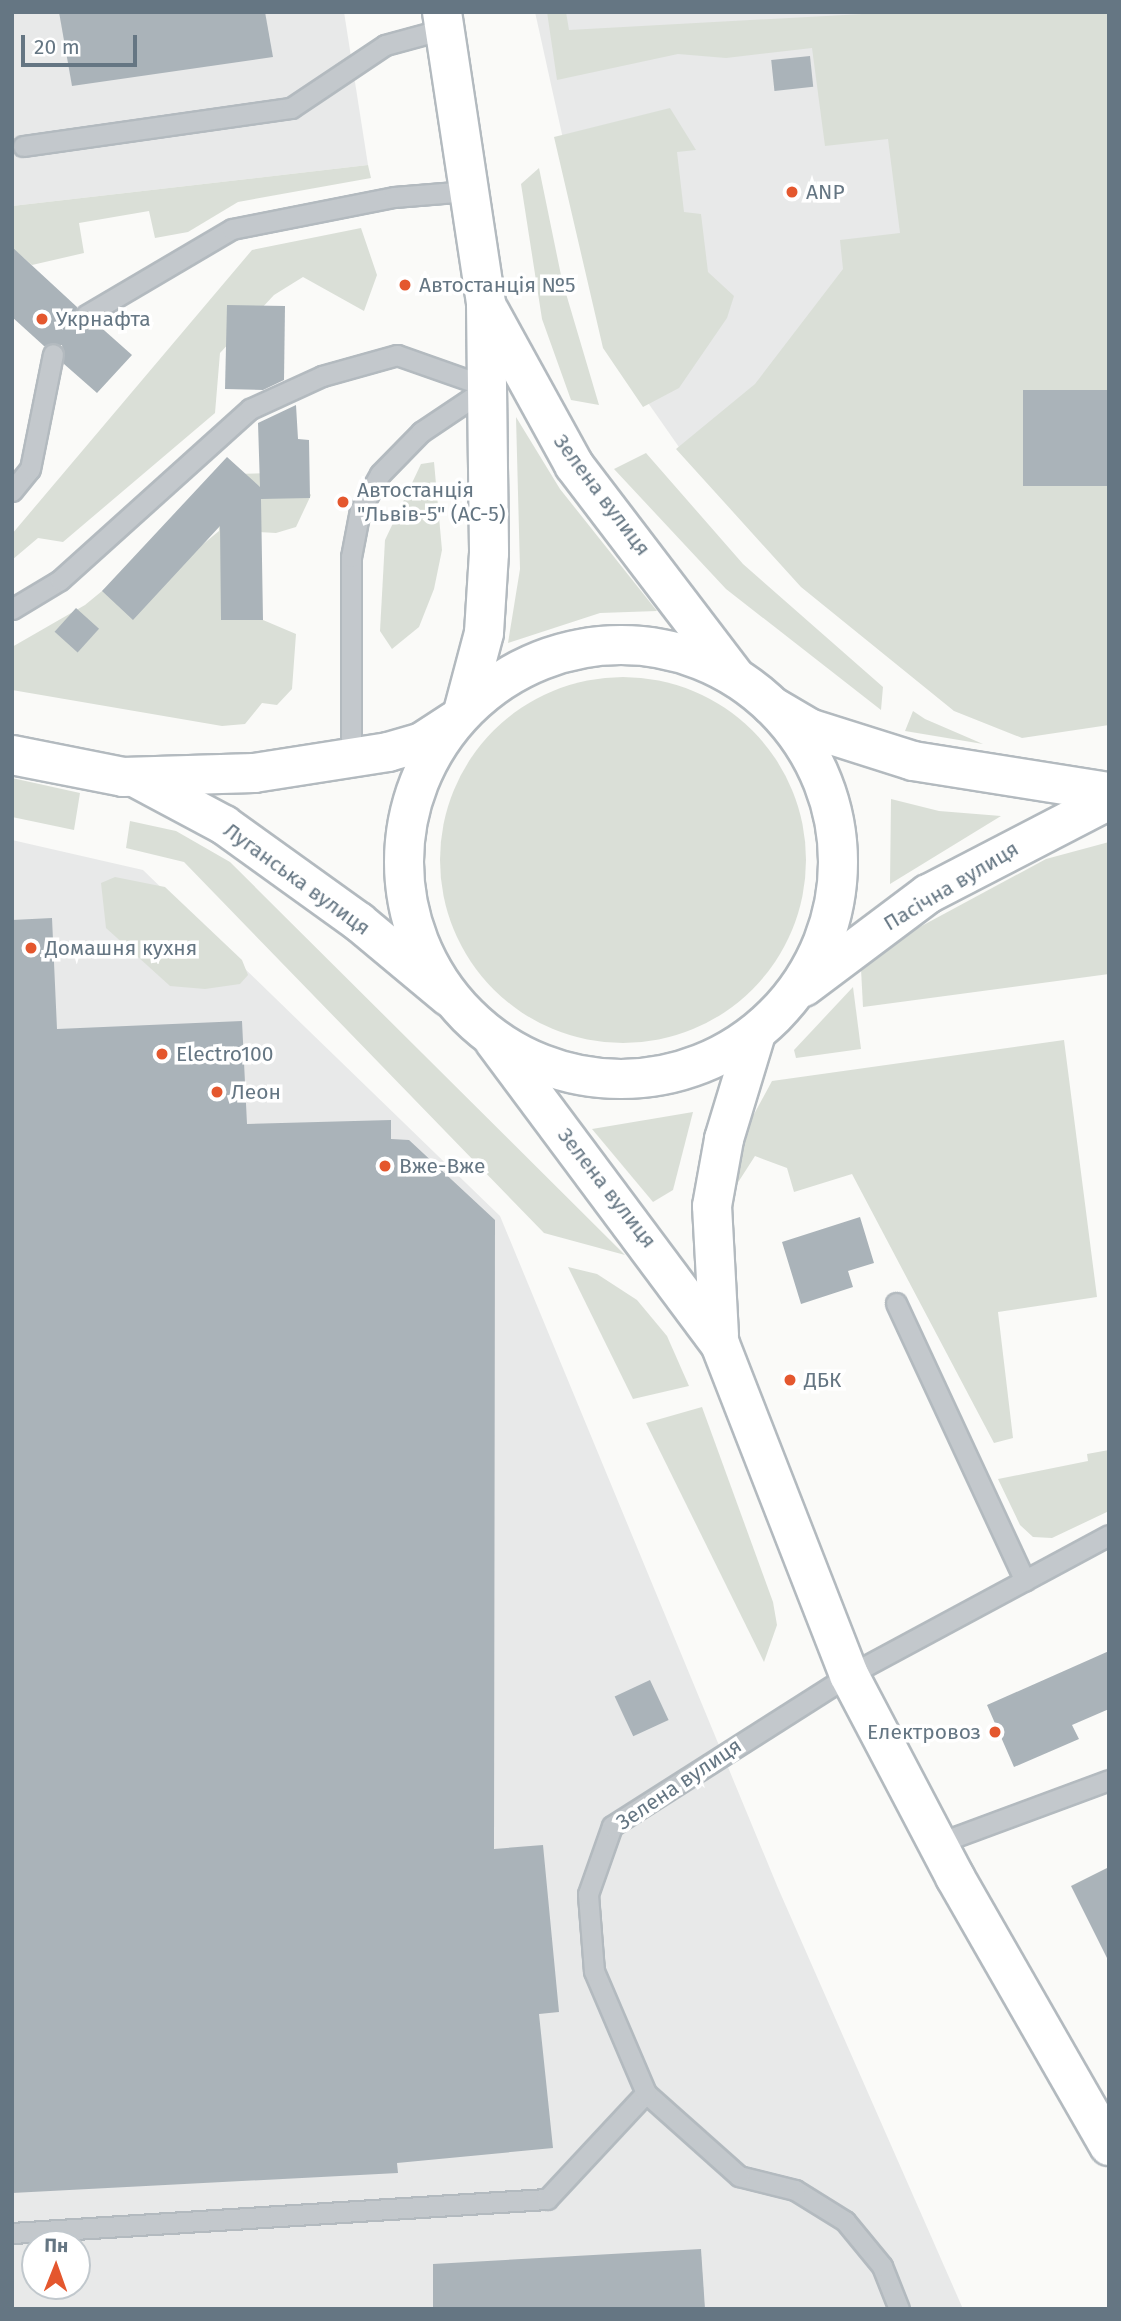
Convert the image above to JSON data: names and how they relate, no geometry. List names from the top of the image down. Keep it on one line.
{"streets":{"main road":["Зелена вулиця","Луганська вулиця","Пасічна вулиця"]},"crossings":[["Зелена вулиця","Луганська вулиця"],["Зелена вулиця","Пасічна вулиця"]],"places":["ANP","Автостанція №5","Укрнафта","Автостанція \"Львів-5\" (АС-5)","Домашня кухня","Electro100","Леон","Вже-Вже","ДБК","Електровоз"],"scale_bar":"20 m","north":"top"}
